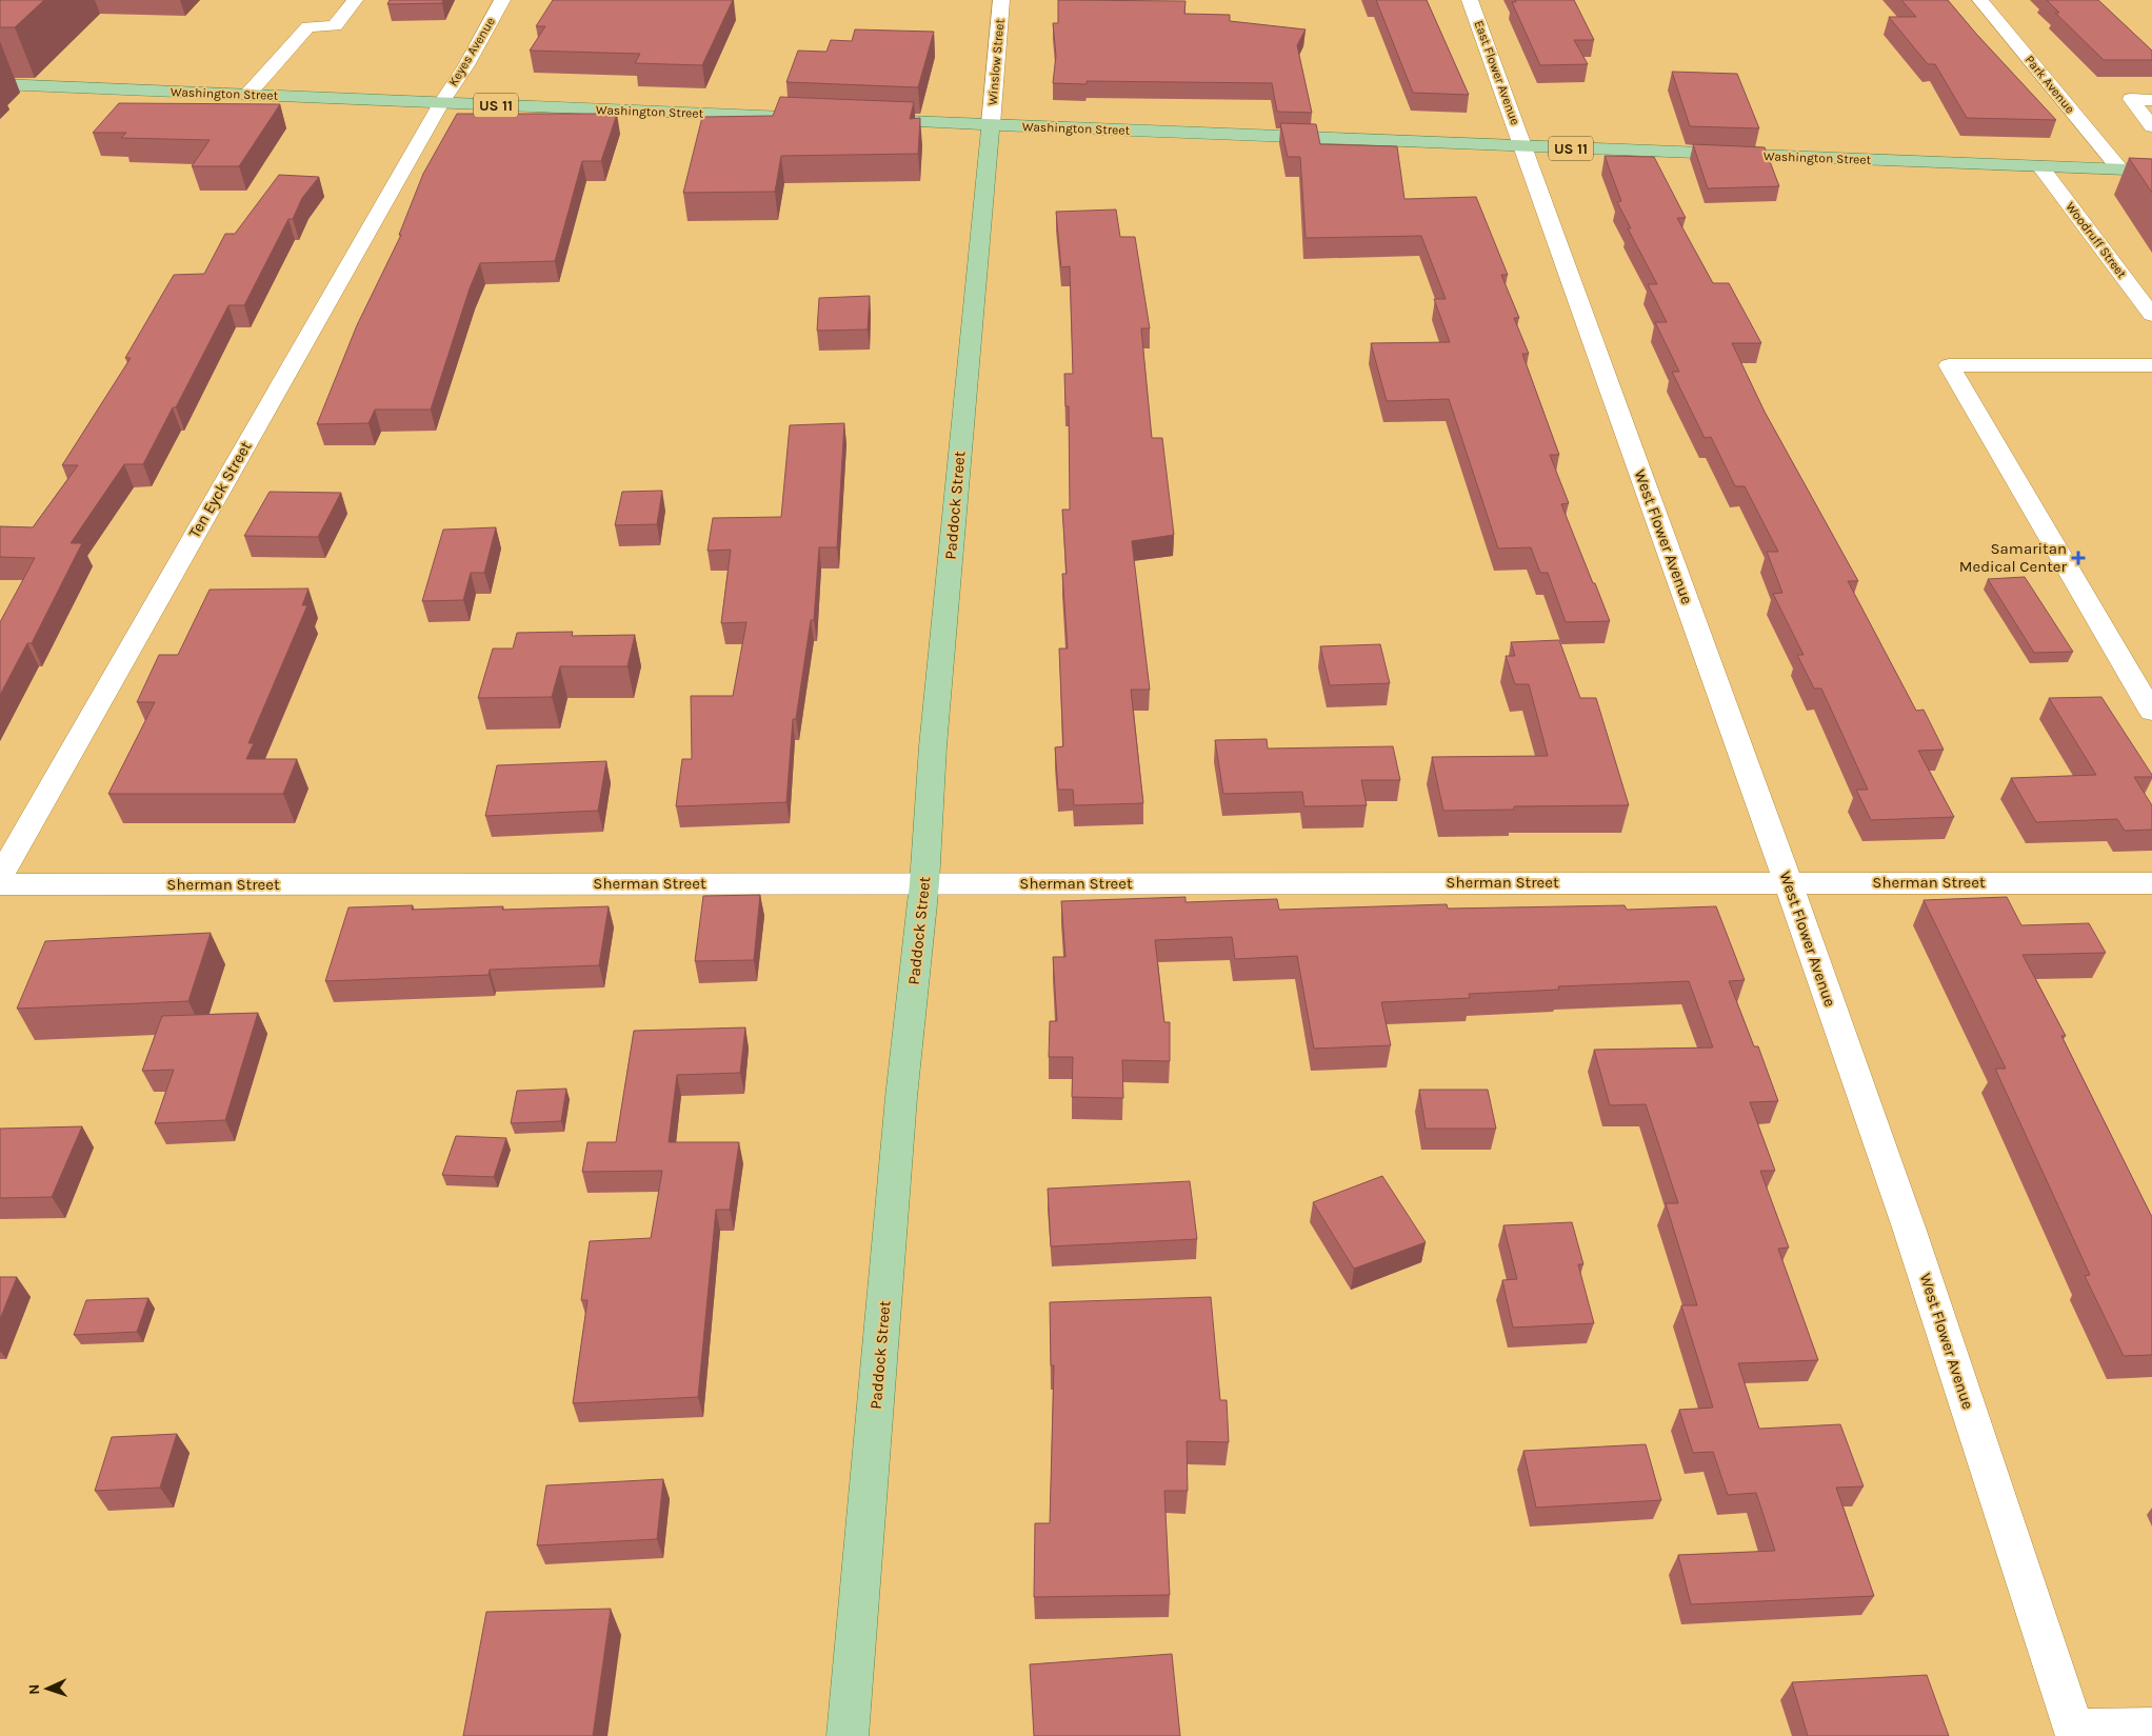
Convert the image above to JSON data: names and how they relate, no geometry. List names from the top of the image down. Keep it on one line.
{"streets":{"main road":["Washington Street","US 11","Paddock Street"],"street":["Keyes Avenue","Winslow Street","East Flower Avenue","Park Avenue","Woodruff Street","Ten Eyck Street","West Flower Avenue","Sherman Street"]},"crossings":[["Keyes Avenue","Washington Street"],["Keyes Avenue","Ten Eyck Street"],["Winslow Street","Washington Street"],["Winslow Street","Paddock Street"],["East Flower Avenue","Washington Street"],["East Flower Avenue","West Flower Avenue"],["Park Avenue","Washington Street"],["Washington Street","Woodruff Street"],["Washington Street","Ten Eyck Street"],["Washington Street","Paddock Street"],["Washington Street","West Flower Avenue"],["Paddock Street","Sherman Street"],["West Flower Avenue","Sherman Street"]],"places":{"health":["Samaritan Medical Center"]},"north":"left"}
